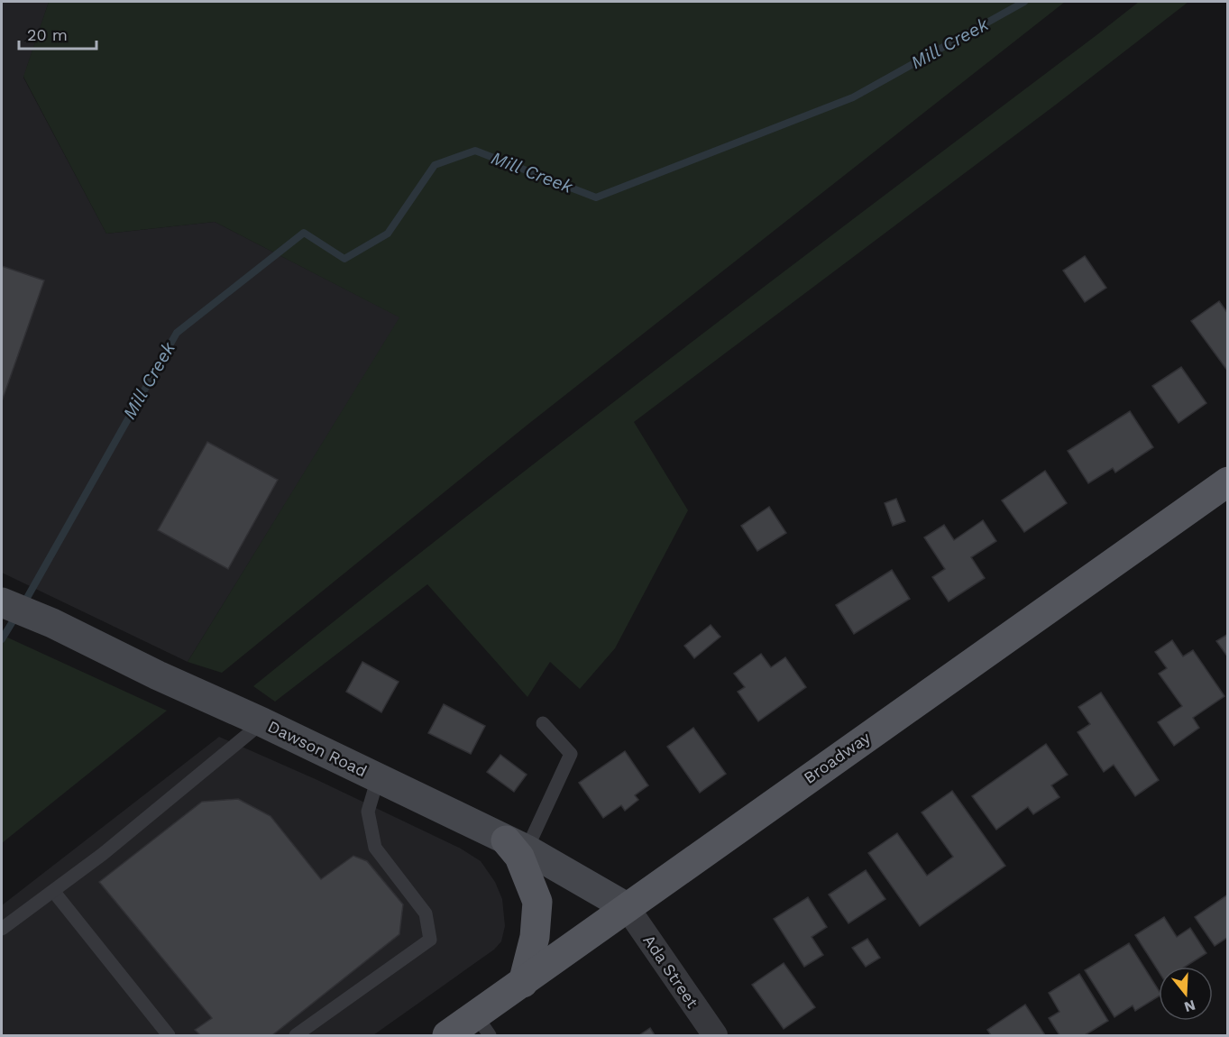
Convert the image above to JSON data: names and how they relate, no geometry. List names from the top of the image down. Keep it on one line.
{"streets":{"main road":["Broadway"],"street":["Dawson Road","Ada Street"]},"crossings":[["Dawson Road","Broadway"],["Dawson Road","Ada Street"],["Broadway","Ada Street"]],"water":["Mill Creek"],"scale_bar":"20 m","north":"bottom"}
